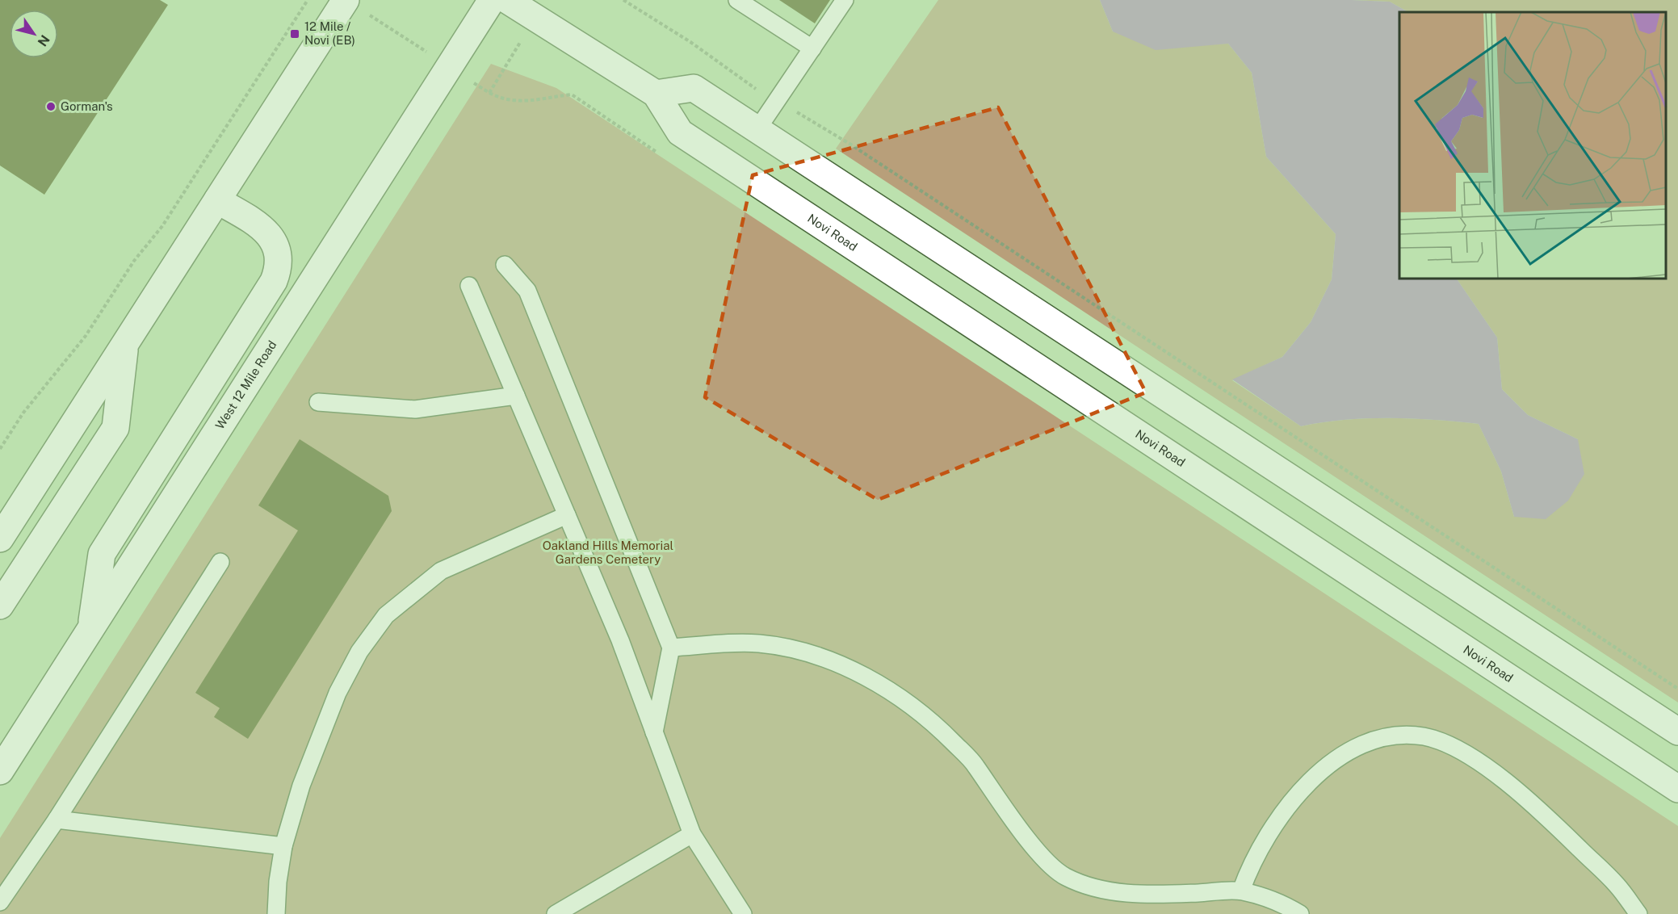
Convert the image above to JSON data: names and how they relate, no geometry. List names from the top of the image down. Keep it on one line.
{"streets":{"main road":["Novi Road","West 12 Mile Road"]},"parks":["Oakland Hills Memorial Gardens Cemetery"],"places":{"transit":["12 Mile / Novi (EB)"],"other":["Gorman's"]},"north":"bottom right"}
